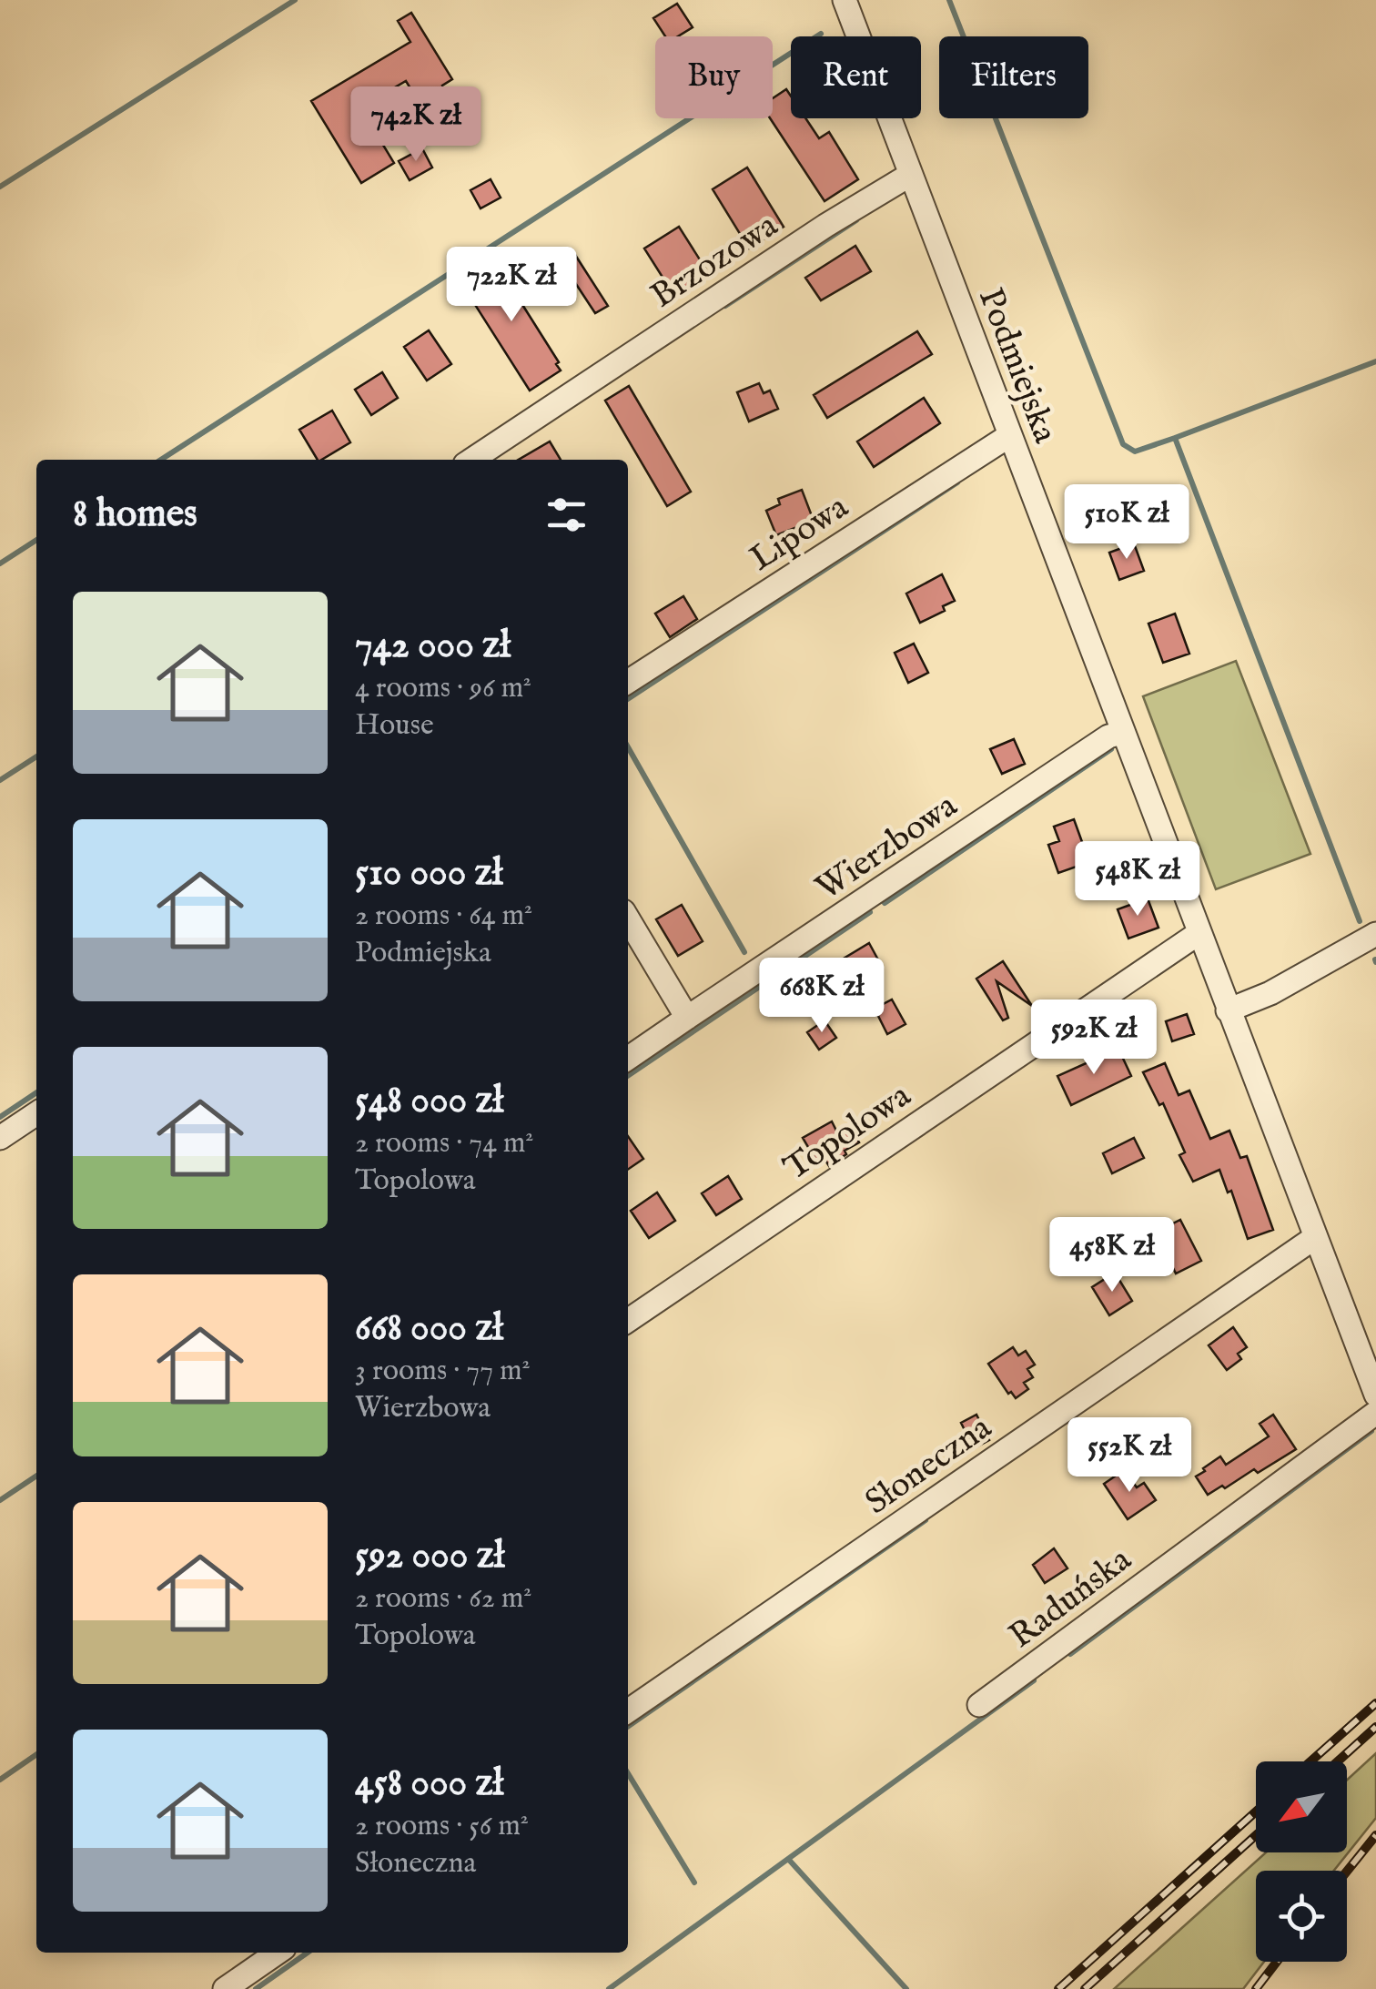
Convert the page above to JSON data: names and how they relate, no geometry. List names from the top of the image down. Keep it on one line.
{"streets":{"street":["Brzozowa","Podmiejska","Lipowa","Wierzbowa","Topolowa","Słoneczna","Raduńska"]},"crossings":[["Brzozowa","Podmiejska"],["Podmiejska","Lipowa"],["Podmiejska","Wierzbowa"],["Podmiejska","Topolowa"],["Podmiejska","Słoneczna"]],"north":"bottom left","page":{"chip":["Buy","Rent","Filters"],"price":["742K zł","722K zł","510K zł","548K zł","668K zł","592K zł","458K zł","552K zł"],"heading":"8 homes","list":[{"name":"742 000 zł","note":"4 rooms · 96 m² · House"},{"name":"510 000 zł","note":"2 rooms · 64 m² · Podmiejska"},{"name":"548 000 zł","note":"2 rooms · 74 m² · Topolowa"},{"name":"668 000 zł","note":"3 rooms · 77 m² · Wierzbowa"},{"name":"592 000 zł","note":"2 rooms · 62 m² · Topolowa"},{"name":"458 000 zł","note":"2 rooms · 56 m² · Słoneczna"}]}}
